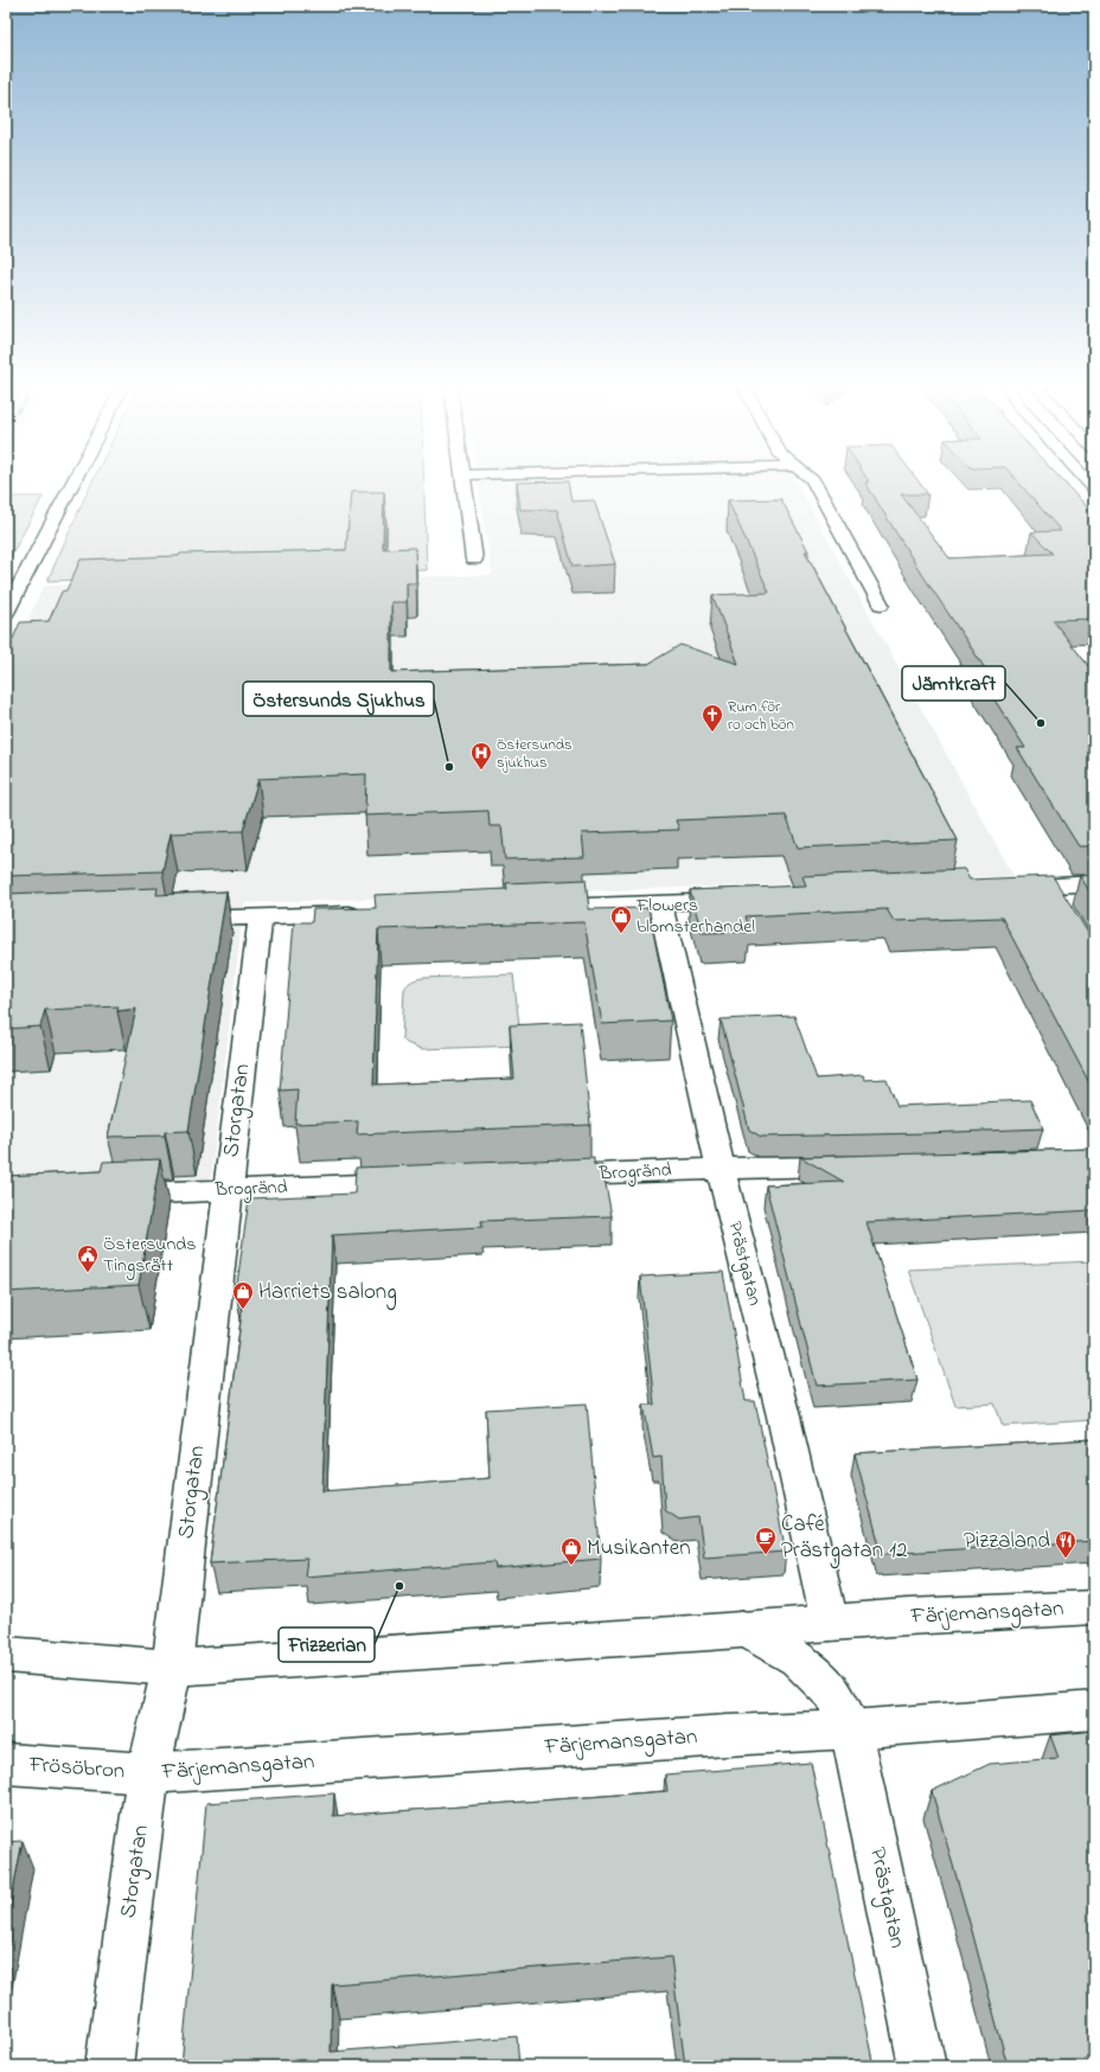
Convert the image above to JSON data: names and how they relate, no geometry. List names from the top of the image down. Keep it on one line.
{"streets":{"street":["Storgatan","Brogränd","Prästgatan","Färjemansgatan","Frösöbron"]},"crossings":[["Storgatan","Brogränd"],["Storgatan","Färjemansgatan"],["Storgatan","Frösöbron"],["Brogränd","Prästgatan"],["Prästgatan","Färjemansgatan"],["Färjemansgatan","Frösöbron"]],"places":{"other":["Jämtkraft","Östersunds Sjukhus","Frizzerian"],"church":["Rum för ro och bön"],"hospital":["Östersunds sjukhus"],"shop":["Flowers blomsterhandel","Harriets salong","Musikanten"],"public building":["Östersunds Tingsrätt"],"cafe":["Café Prästgatan 12"],"restaurant":["Pizzaland"]}}
